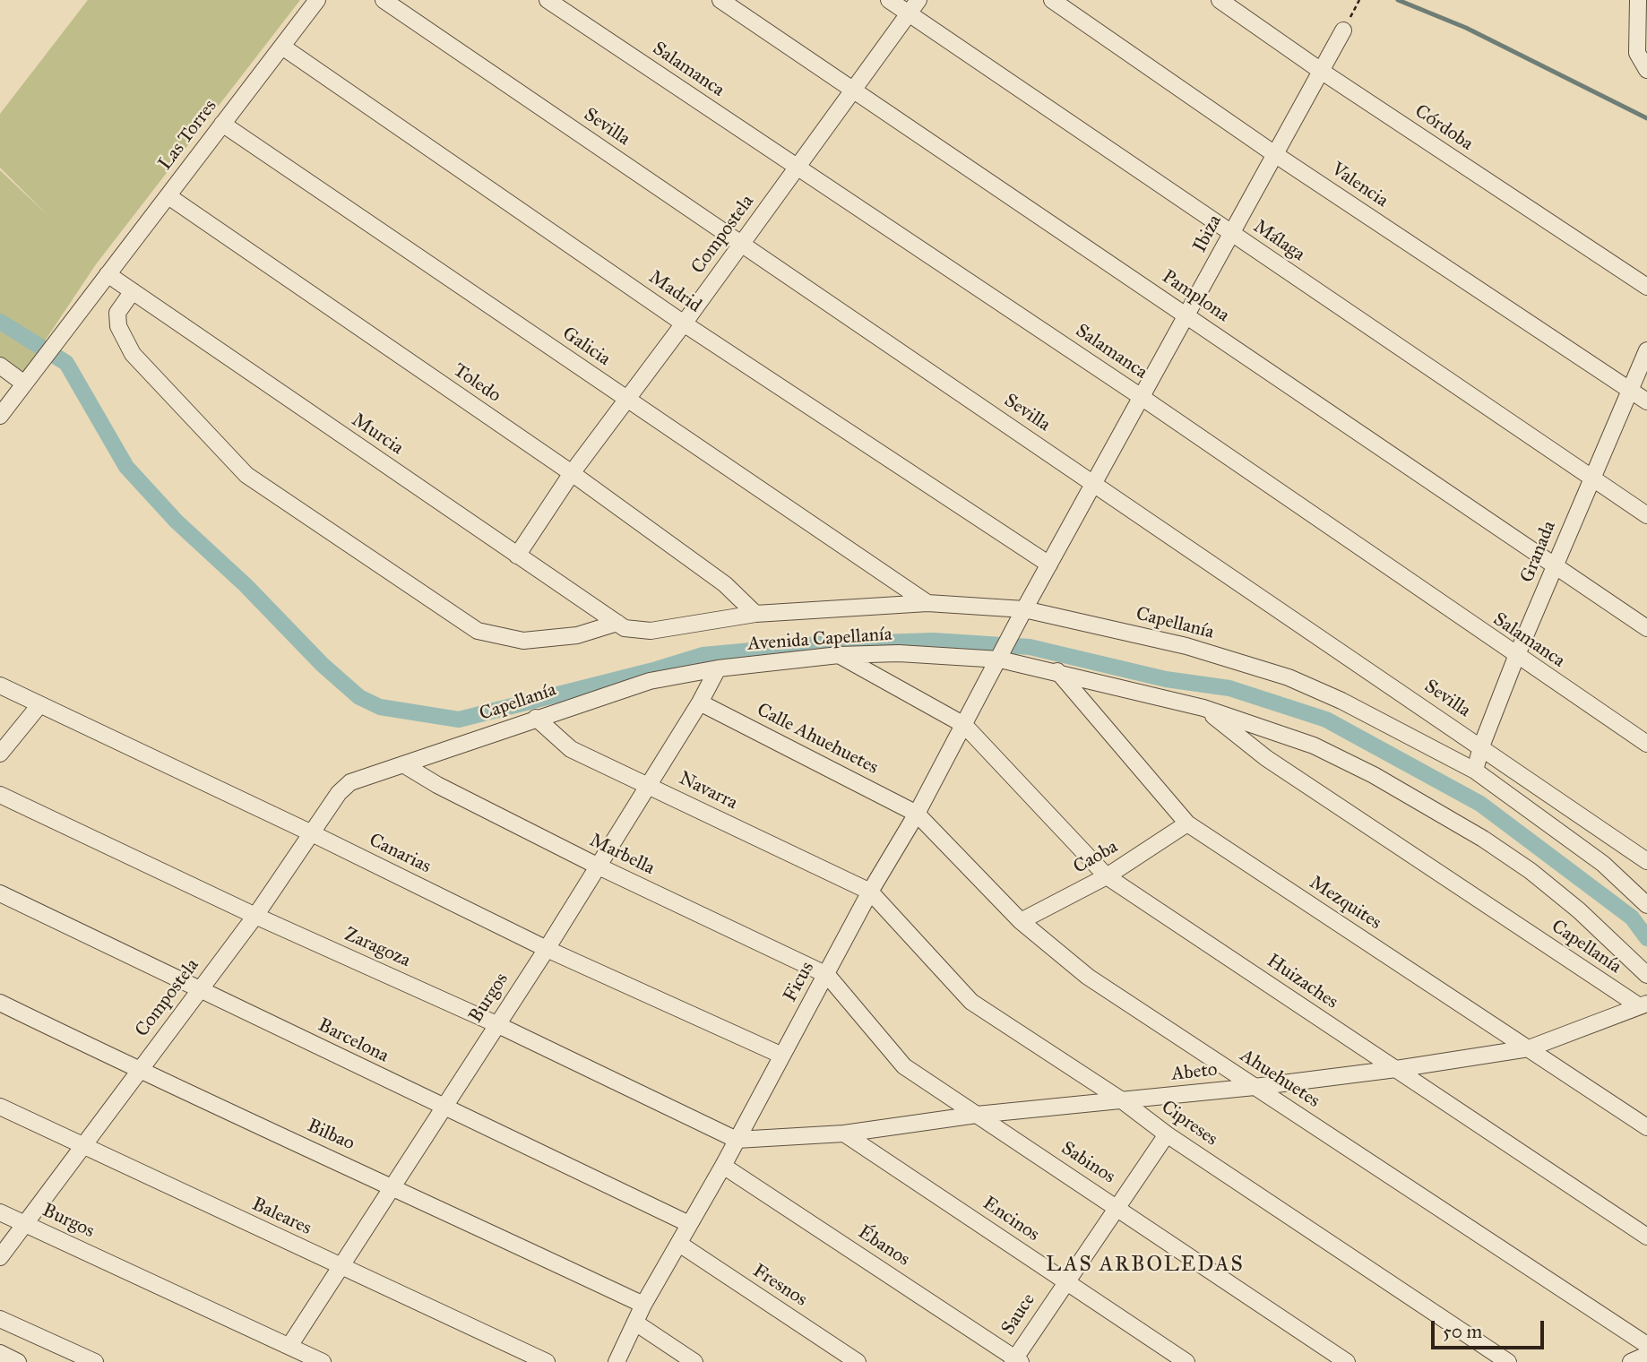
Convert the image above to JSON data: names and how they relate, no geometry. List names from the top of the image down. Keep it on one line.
{"streets":{"street":["Salamanca","Sevilla","Córdoba","Las Torres","Valencia","Ibiza","Compostela","Málaga","Madrid","Pamplona","Galicia","Toledo","Murcia","Granada","Capellanía","Avenida Capellanía","Calle Ahuehuetes","Navarra","Canarias","Marbella","Caoba","Mezquites","Zaragoza","Ficus","Huizaches","Burgos","Barcelona","Abeto","Ahuehuetes","Cipreses","Bilbao","Sabinos","Baleares","Encinos","Ébanos","Fresnos","Sauce"]},"crossings":[["Salamanca","Ibiza"],["Salamanca","Compostela"],["Salamanca","Granada"],["Sevilla","Ibiza"],["Sevilla","Compostela"],["Sevilla","Granada"],["Córdoba","Ibiza"],["Las Torres","Madrid"],["Las Torres","Galicia"],["Las Torres","Toledo"],["Las Torres","Murcia"],["Valencia","Ibiza"],["Valencia","Granada"],["Ibiza","Málaga"],["Ibiza","Madrid"],["Ibiza","Pamplona"],["Ibiza","Capellanía"],["Ibiza","Ficus"],["Compostela","Málaga"],["Compostela","Madrid"],["Compostela","Pamplona"],["Compostela","Galicia"],["Compostela","Toledo"],["Compostela","Murcia"],["Compostela","Capellanía"],["Compostela","Canarias"],["Compostela","Zaragoza"],["Compostela","Burgos"],["Compostela","Barcelona"],["Compostela","Bilbao"],["Compostela","Baleares"],["Málaga","Granada"],["Pamplona","Granada"],["Galicia","Capellanía"],["Toledo","Capellanía"],["Murcia","Capellanía"],["Granada","Capellanía"],["Capellanía","Avenida Capellanía"],["Capellanía","Navarra"],["Capellanía","Marbella"],["Capellanía","Mezquites"],["Capellanía","Ficus"],["Capellanía","Burgos"],["Capellanía","Abeto"],["Avenida Capellanía","Ficus"],["Avenida Capellanía","Huizaches"],["Avenida Capellanía","Burgos"],["Calle Ahuehuetes","Ficus"],["Calle Ahuehuetes","Burgos"],["Calle Ahuehuetes","Ahuehuetes"],["Navarra","Ficus"],["Navarra","Burgos"],["Navarra","Cipreses"],["Canarias","Ficus"],["Canarias","Burgos"],["Marbella","Ficus"],["Marbella","Burgos"],["Marbella","Sabinos"],["Caoba","Mezquites"],["Caoba","Huizaches"],["Caoba","Ahuehuetes"],["Mezquites","Abeto"],["Zaragoza","Ficus"],["Zaragoza","Burgos"],["Zaragoza","Abeto"],["Ficus","Huizaches"],["Ficus","Barcelona"],["Ficus","Abeto"],["Ficus","Ahuehuetes"],["Ficus","Cipreses"],["Ficus","Bilbao"],["Ficus","Sabinos"],["Ficus","Ébanos"],["Ficus","Fresnos"],["Huizaches","Abeto"],["Burgos","Barcelona"],["Burgos","Bilbao"],["Burgos","Baleares"],["Abeto","Ahuehuetes"],["Abeto","Cipreses"],["Abeto","Sabinos"],["Abeto","Encinos"],["Cipreses","Sauce"],["Sabinos","Sauce"],["Encinos","Sauce"],["Ébanos","Sauce"]],"districts":["LAS ARBOLEDAS"],"scale_bar":"50 m"}
